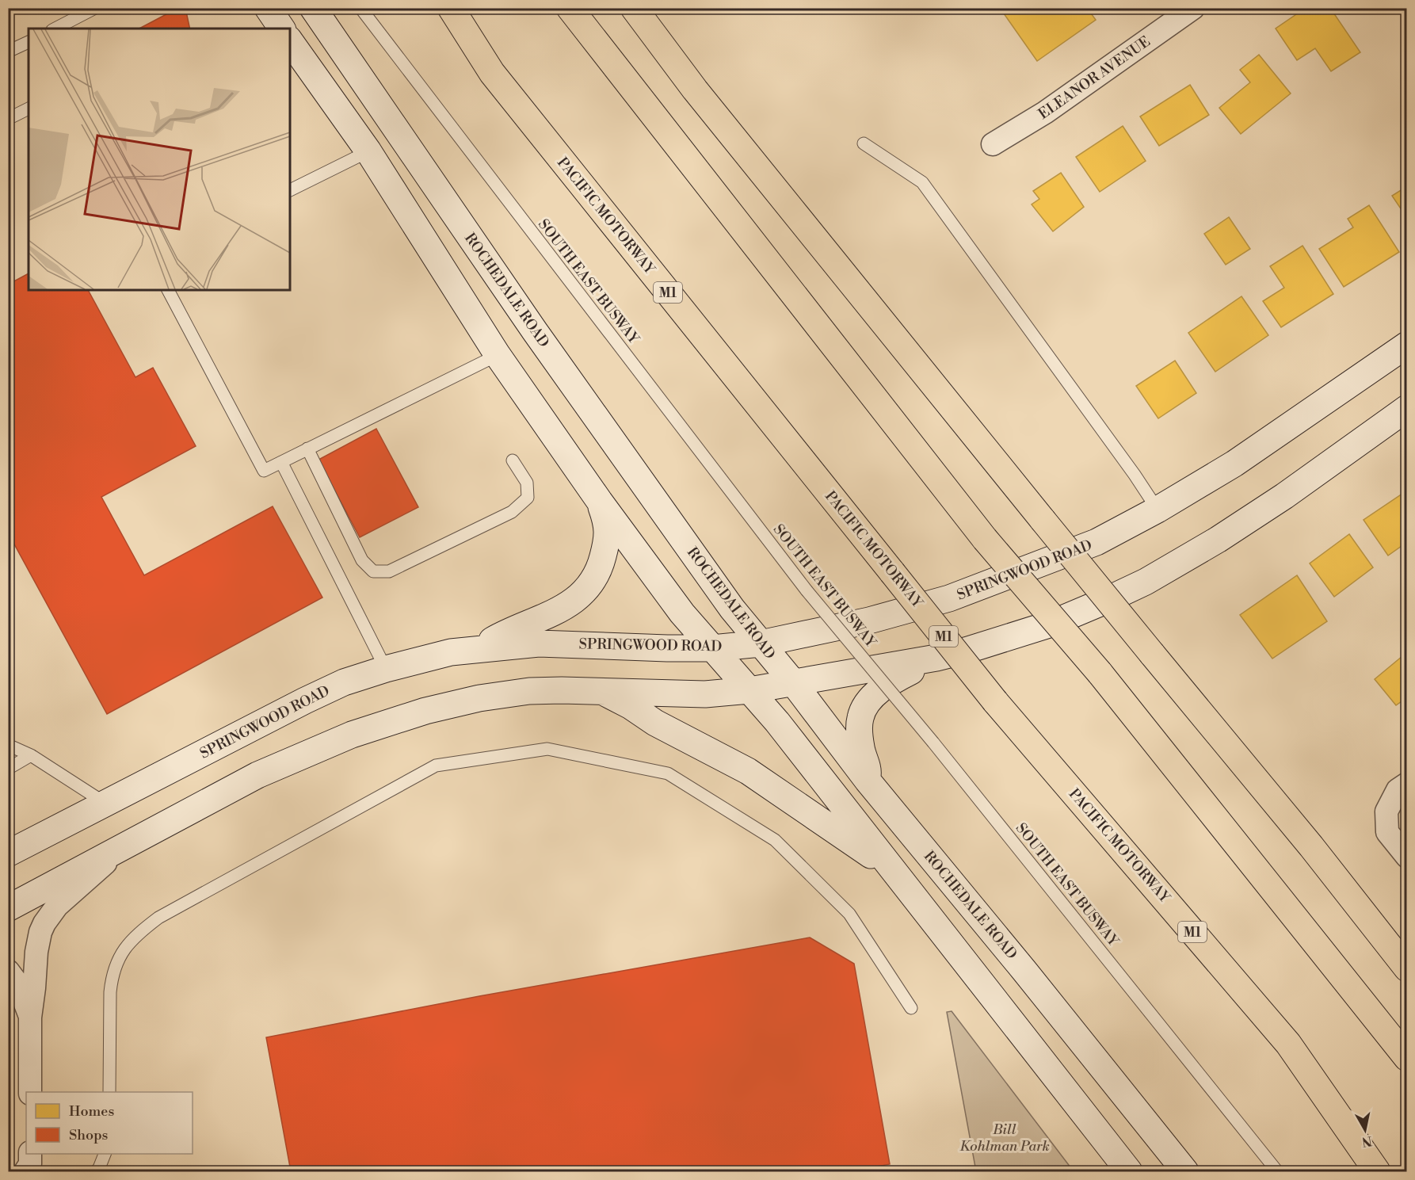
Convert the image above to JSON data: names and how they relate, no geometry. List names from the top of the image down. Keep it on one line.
{"streets":{"highway":["PACIFIC MOTORWAY","M1"],"main road":["ROCHEDALE ROAD","SPRINGWOOD ROAD"],"street":["ELEANOR AVENUE"],"lane":["SOUTH EAST BUSWAY"]},"crossings":[["ROCHEDALE ROAD","SPRINGWOOD ROAD"]],"parks":["Bill Kohlman Park"],"legend":["Homes","Shops"],"north":"bottom"}
